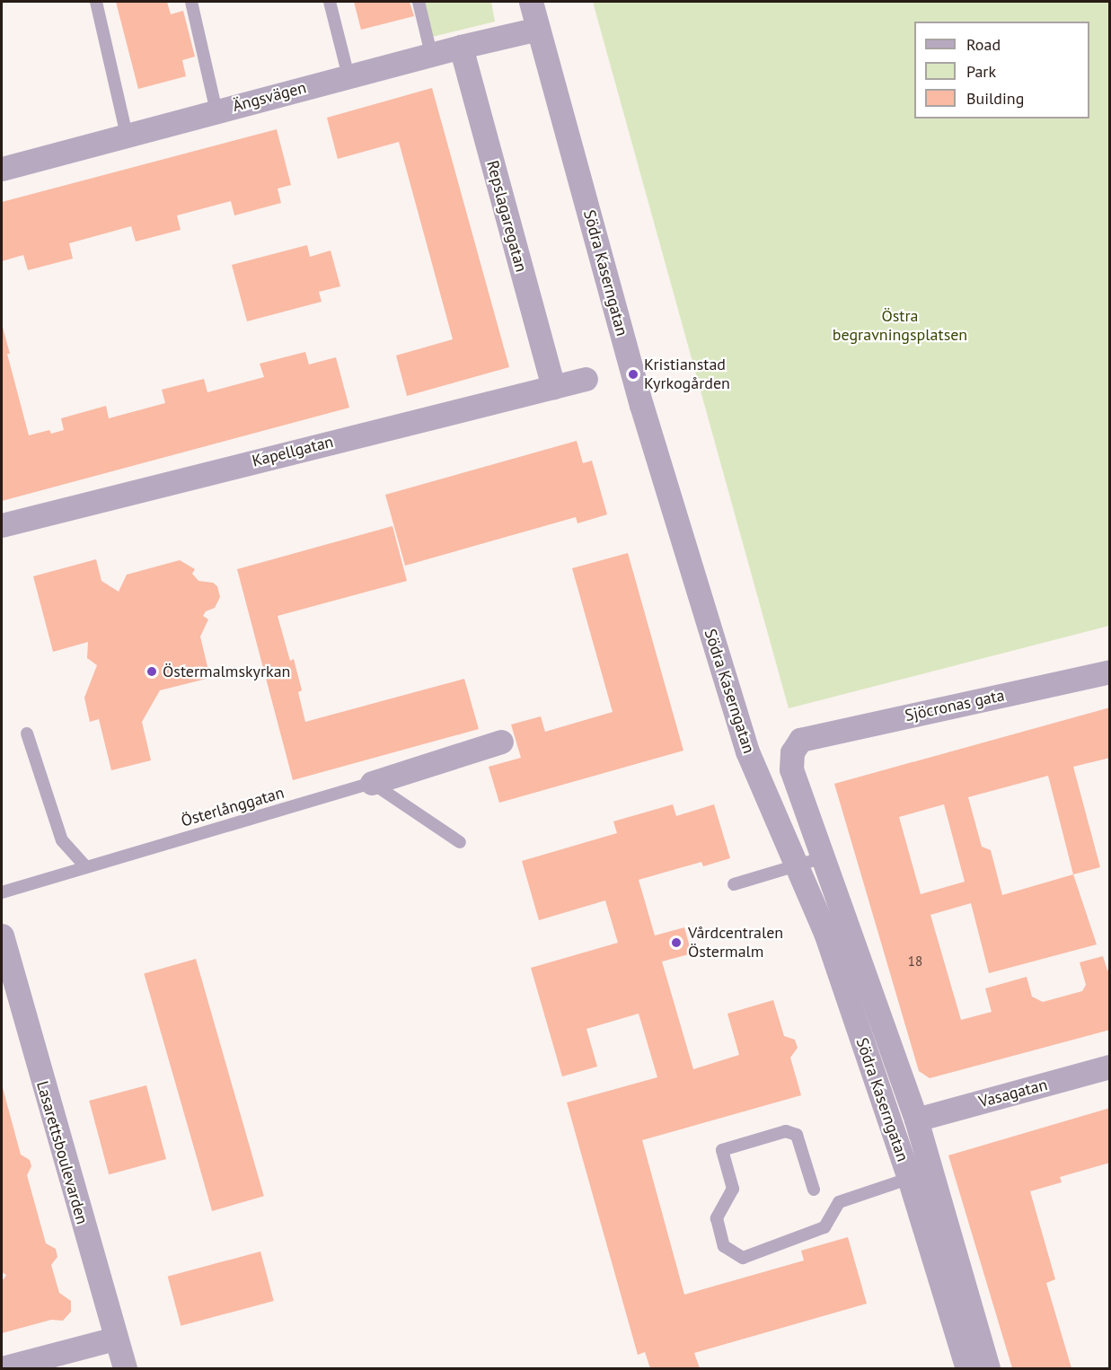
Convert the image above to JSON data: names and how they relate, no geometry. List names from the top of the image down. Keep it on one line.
{"streets":{"street":["Ängsvägen","Repslagaregatan","Södra Kaserngatan","Kapellgatan","Sjöcronas gata","Vasagatan","Lasarettsboulevarden"],"lane":["Österlånggatan"]},"crossings":[["Ängsvägen","Repslagaregatan"],["Ängsvägen","Södra Kaserngatan"],["Repslagaregatan","Kapellgatan"],["Södra Kaserngatan","Sjöcronas gata"],["Södra Kaserngatan","Vasagatan"]],"parks":["Östra begravningsplatsen"],"places":["Kristianstad Kyrkogården","Östermalmskyrkan","Vårdcentralen Östermalm"],"house_numbers":["18"],"legend":["Road","Park","Building"]}
